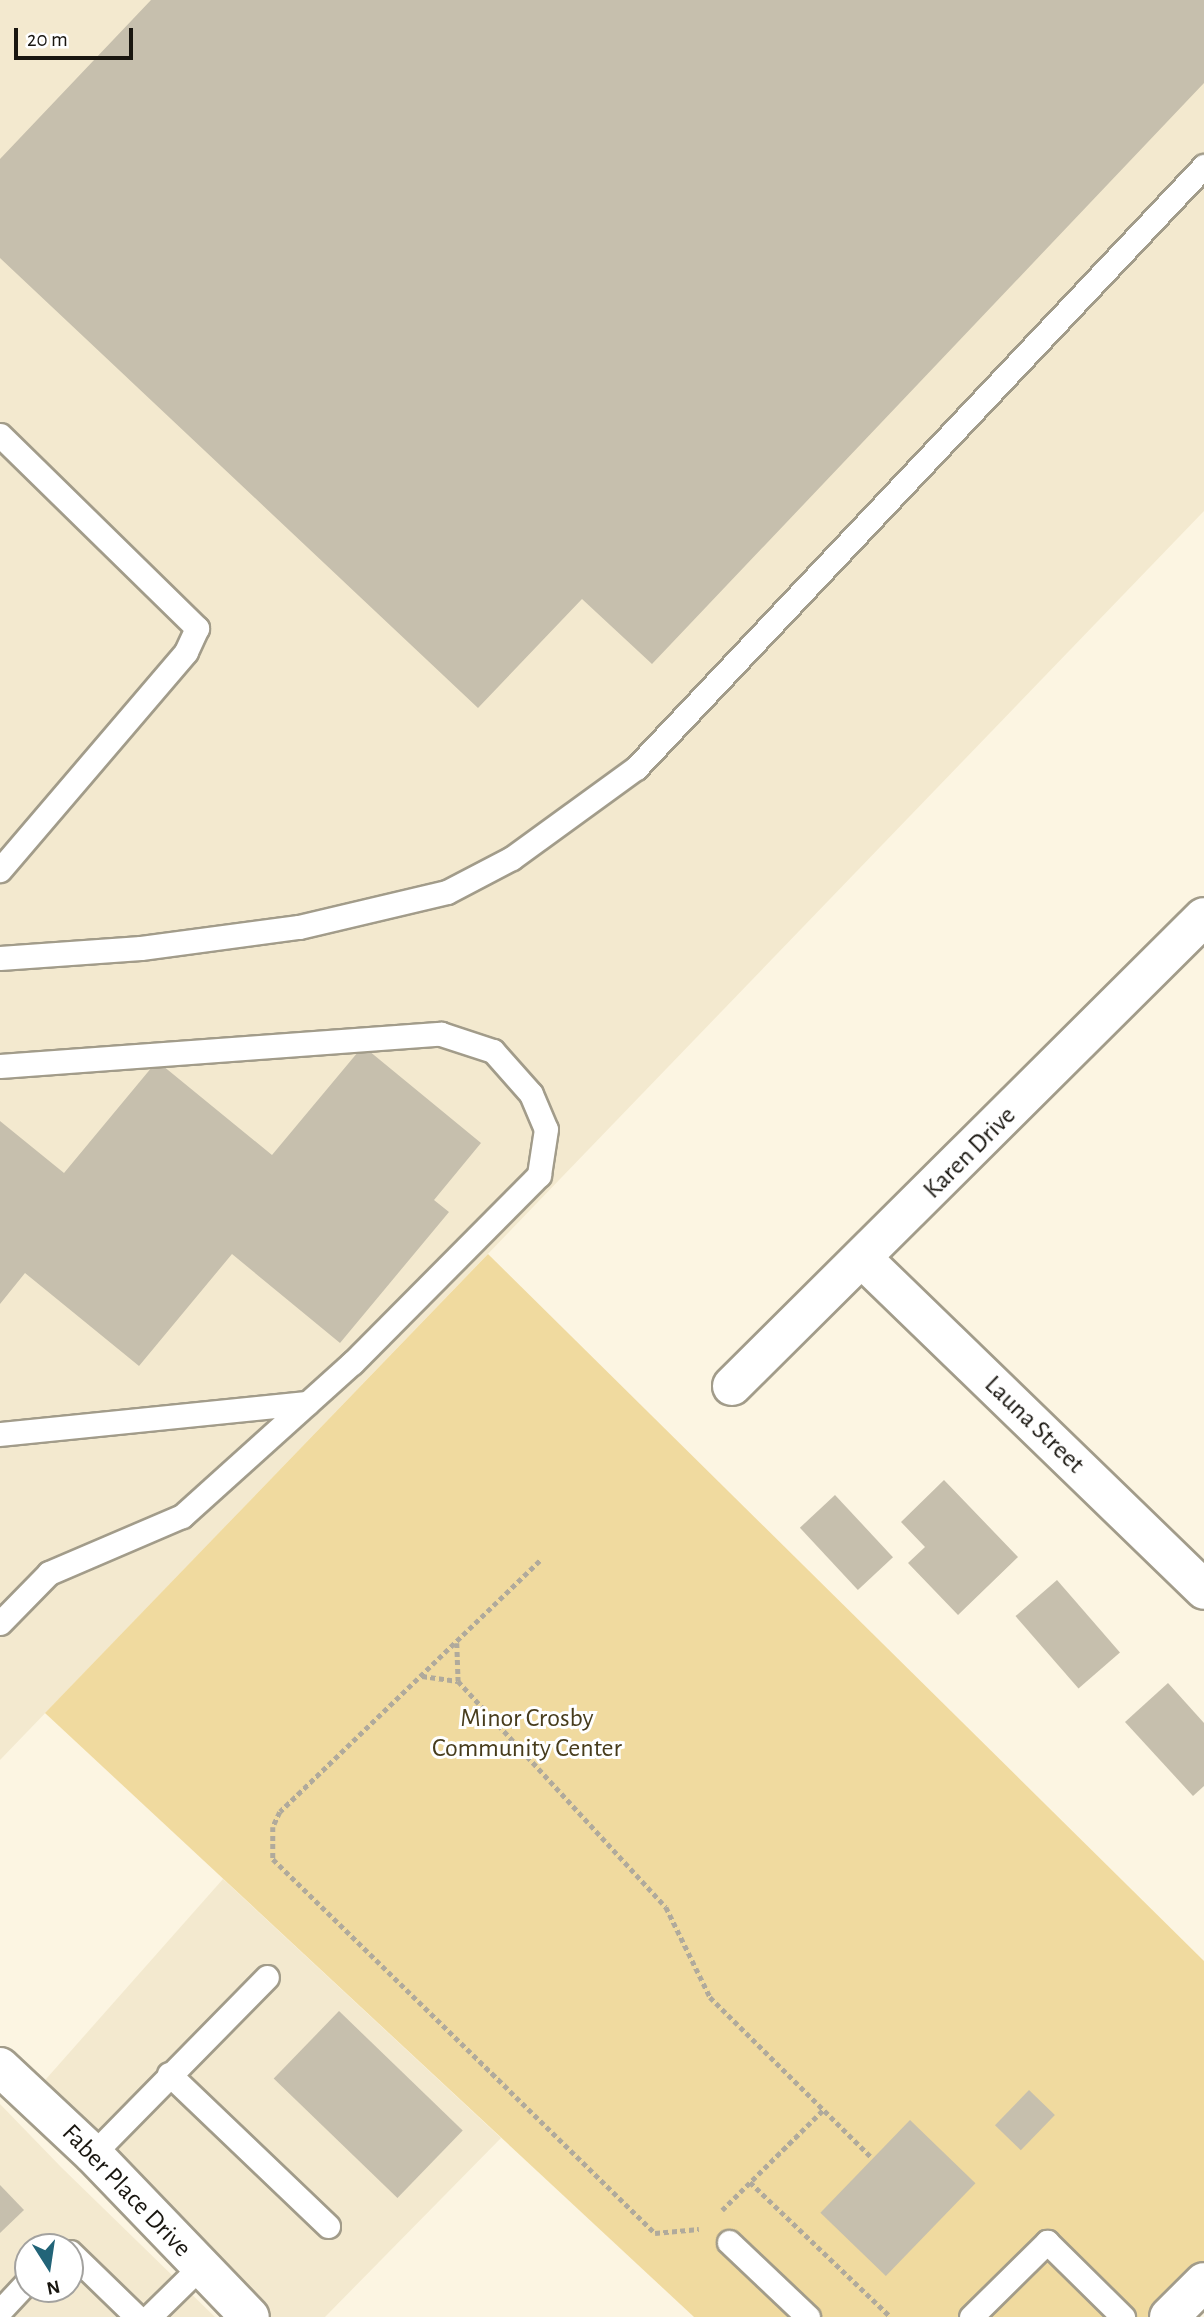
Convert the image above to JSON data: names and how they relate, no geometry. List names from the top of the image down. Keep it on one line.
{"streets":{"street":["Karen Drive","Launa Street","Faber Place Drive"]},"crossings":[["Karen Drive","Launa Street"]],"parks":["Minor Crosby Community Center"],"scale_bar":"20 m","north":"bottom"}
